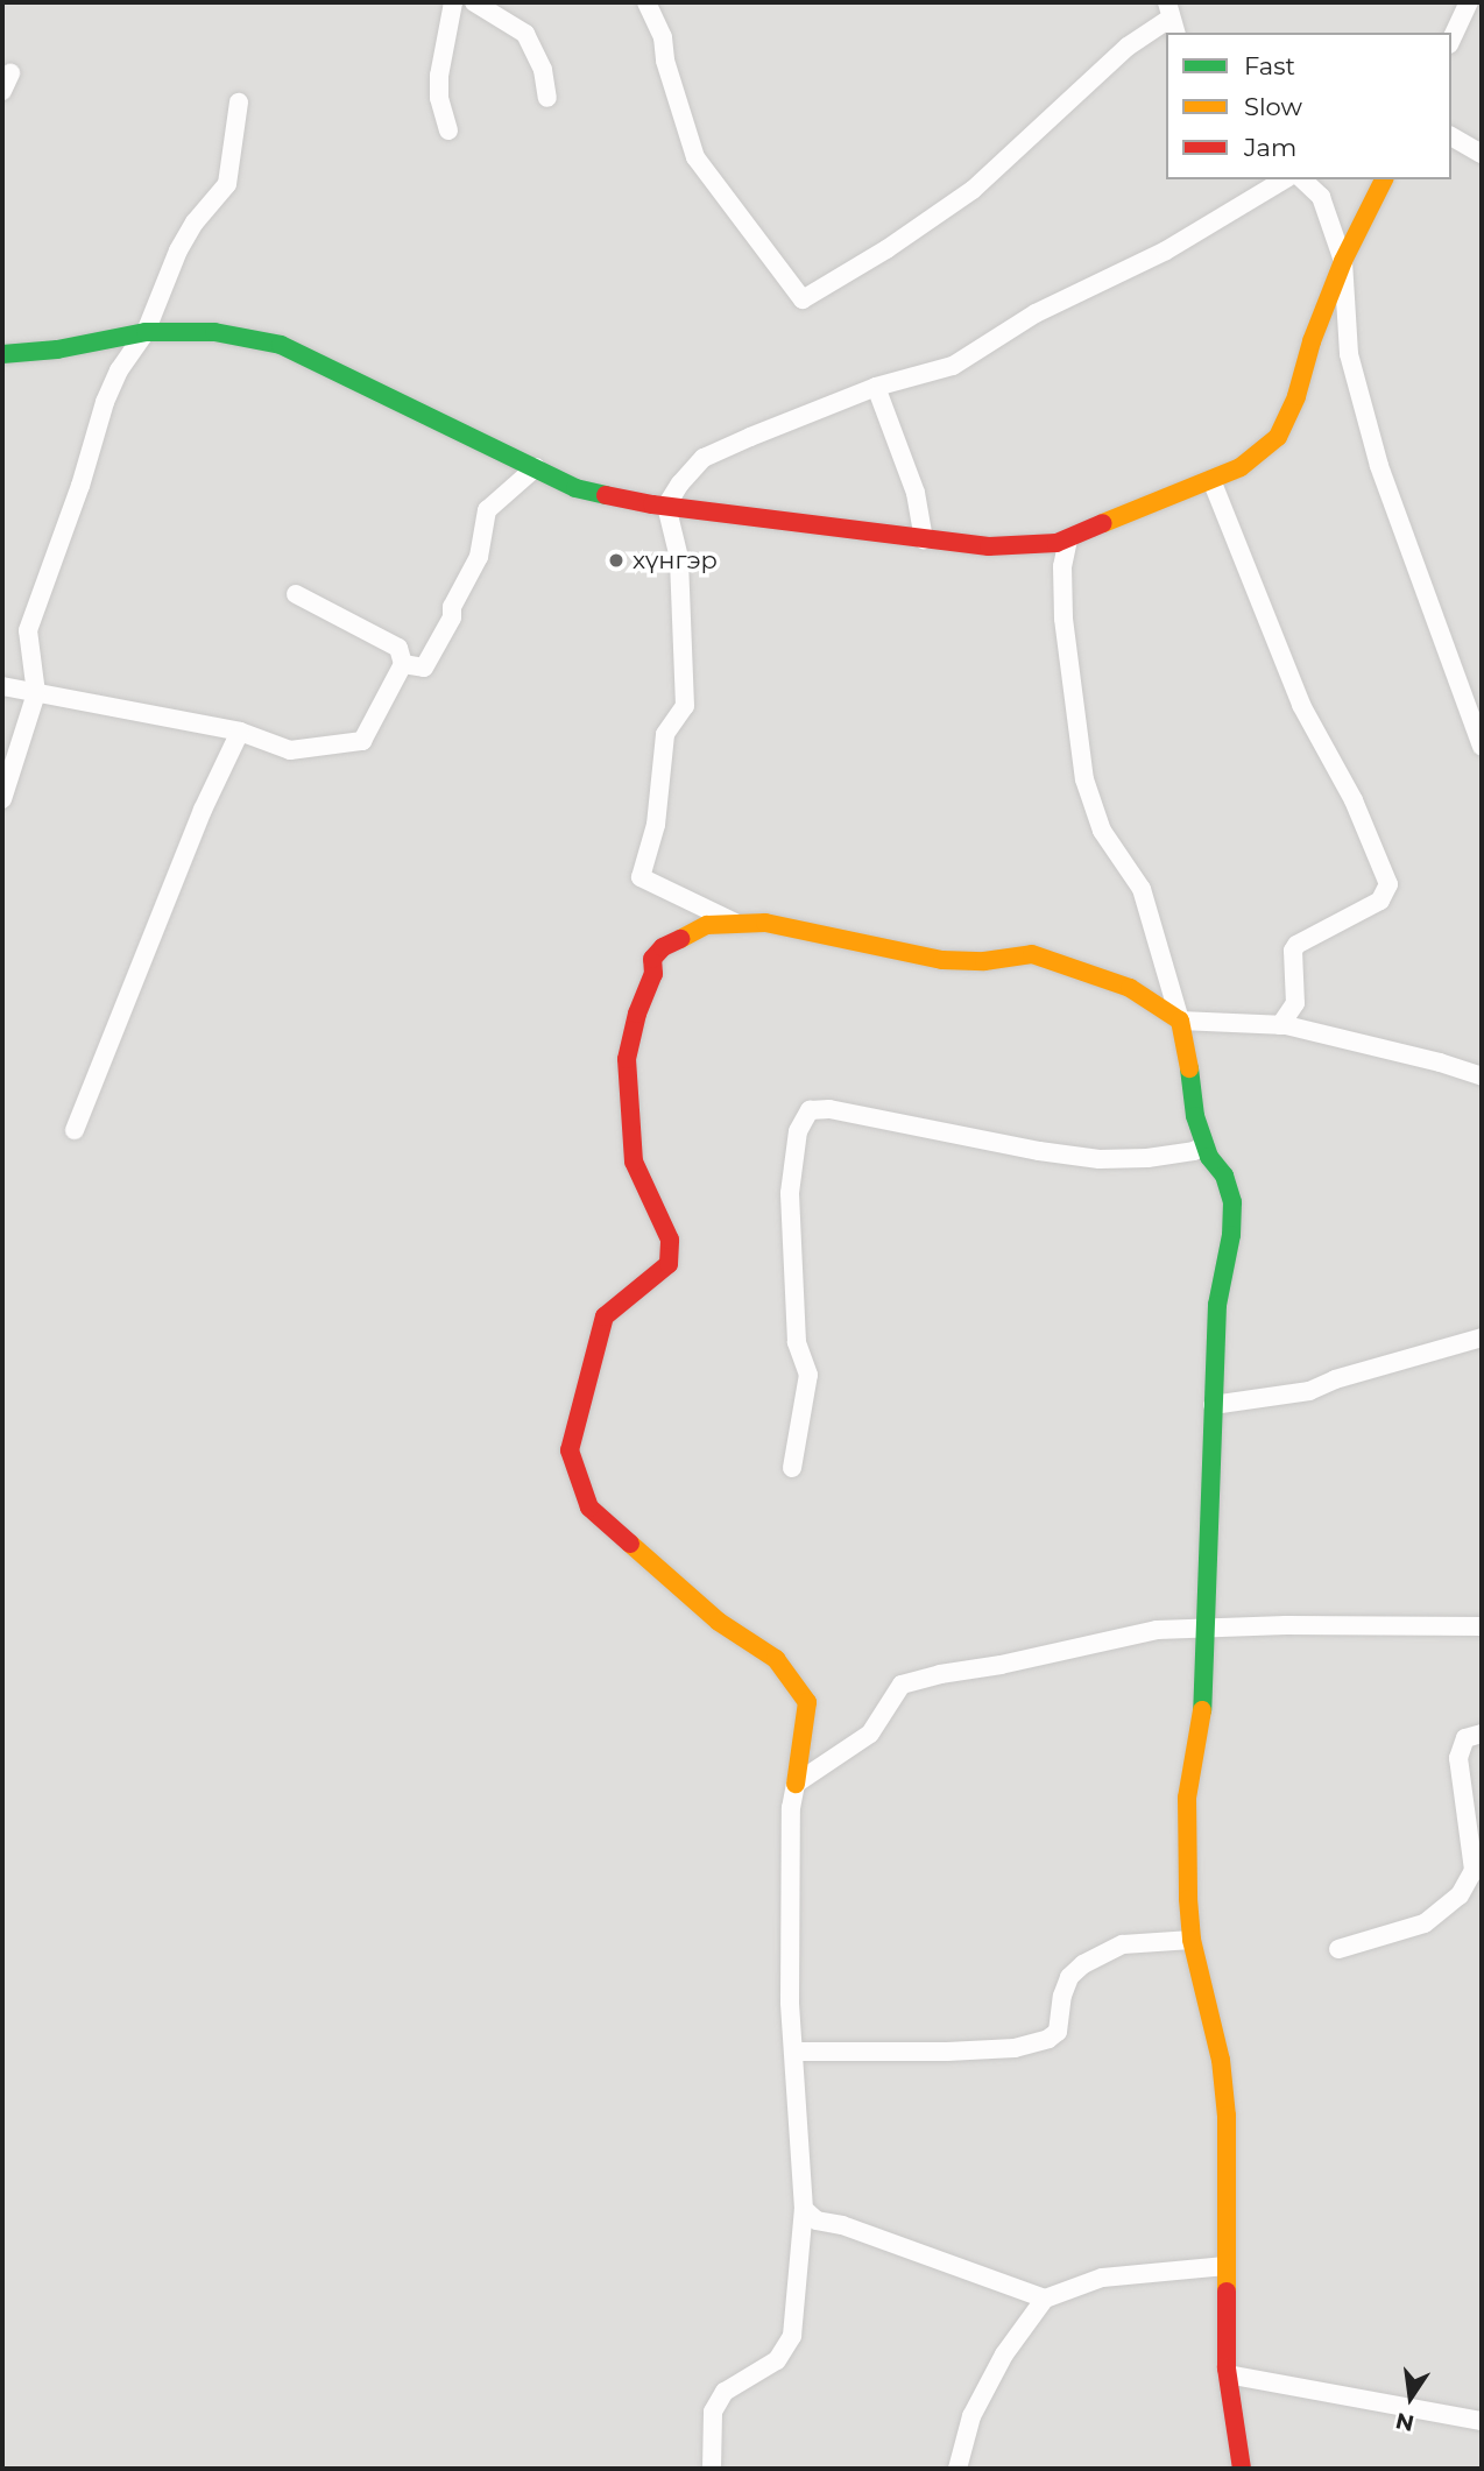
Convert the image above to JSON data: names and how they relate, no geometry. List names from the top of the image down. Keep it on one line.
{"places":["хүнгэр"],"legend":["Fast","Slow","Jam"],"north":"bottom"}
